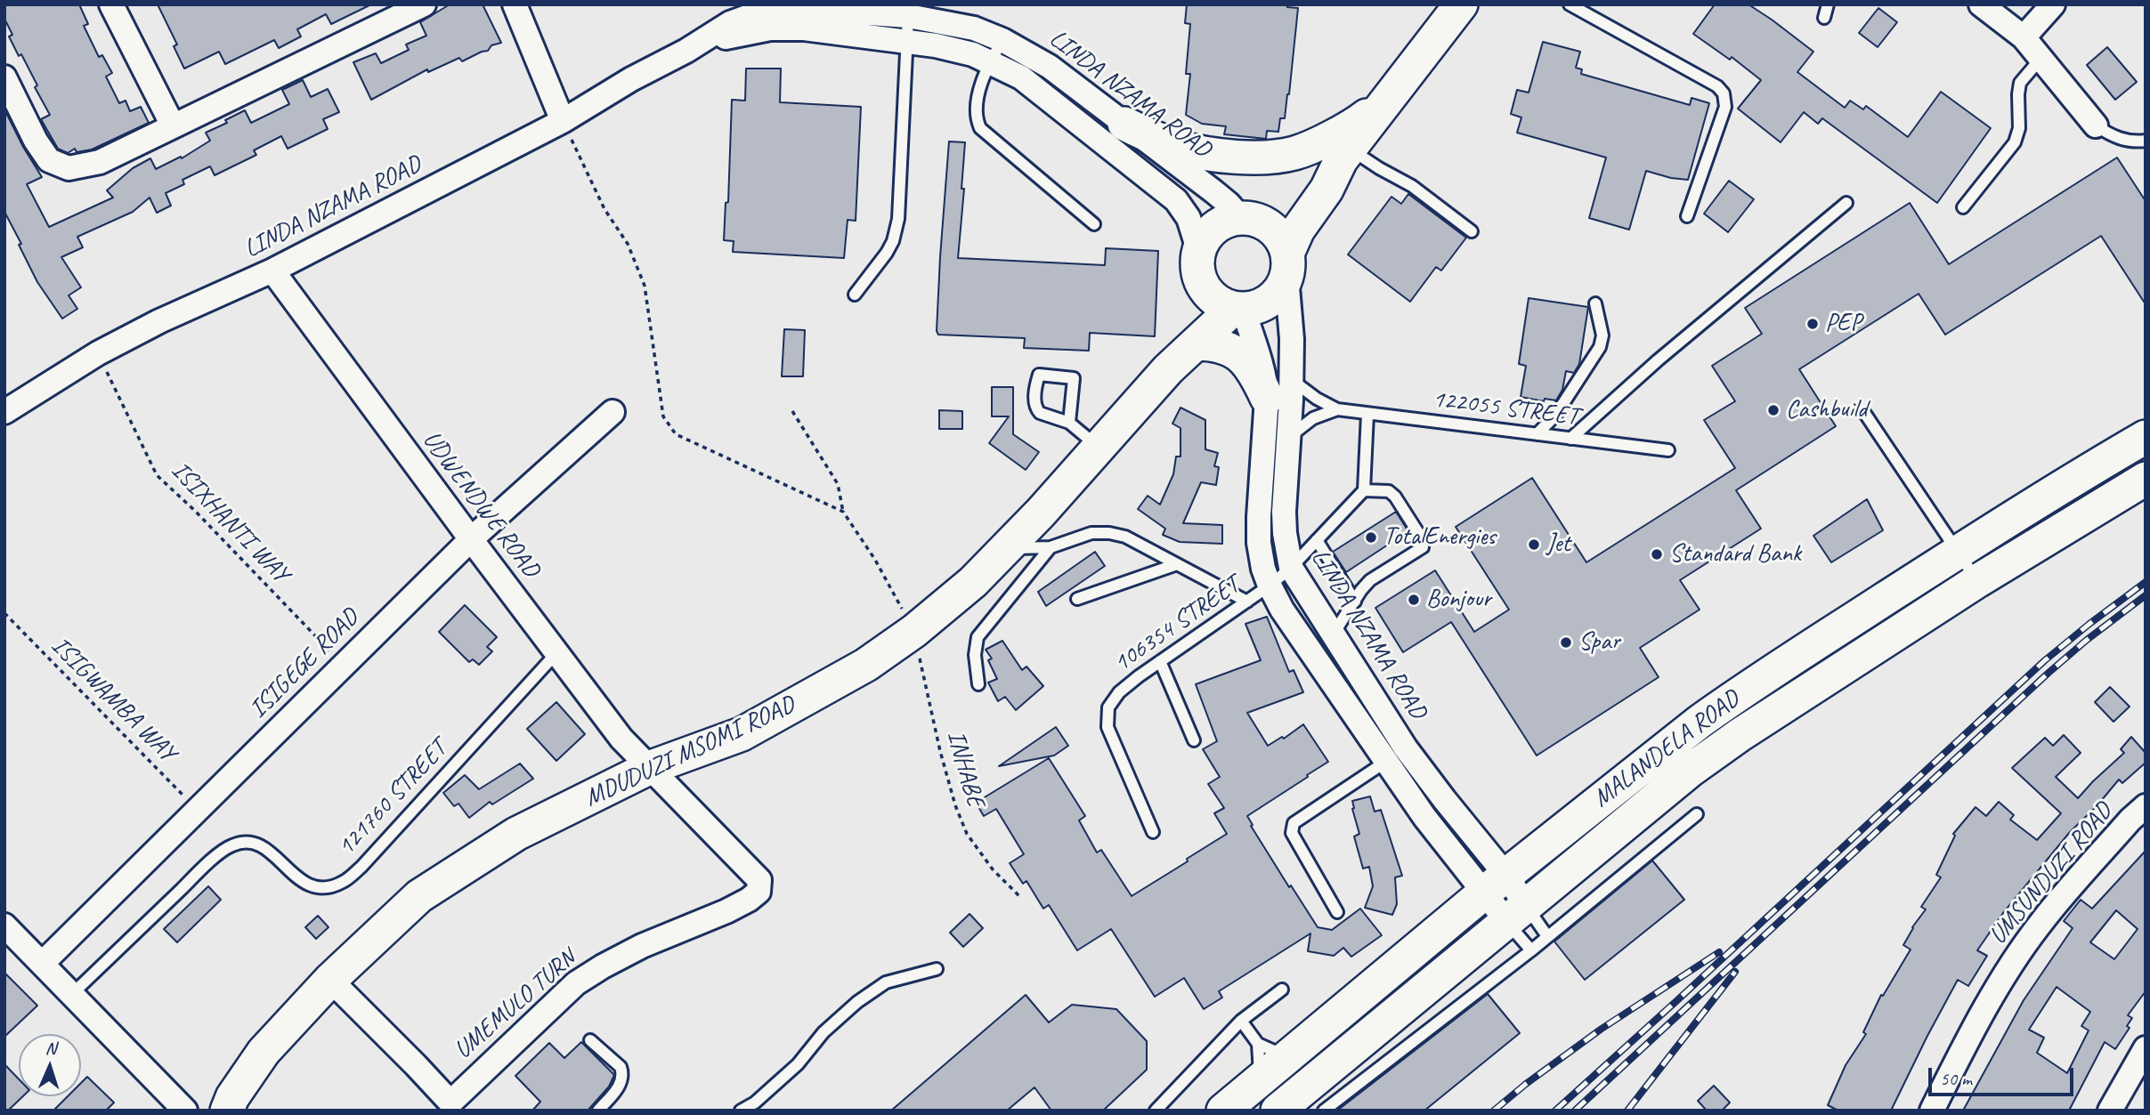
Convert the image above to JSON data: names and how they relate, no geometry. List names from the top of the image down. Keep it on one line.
{"streets":{"street":["LINDA NZAMA ROAD","UDWENDWE ROAD","ISIGEGE ROAD","MALANDELA ROAD","MDUDUZI MSOMI ROAD","UMSUNDUZI ROAD","UMEMULO TURN"],"lane":["122055 STREET","106354 STREET","121760 STREET"],"path":["ISIXHANTI WAY","ISIGWAMBA WAY","INHABE"]},"crossings":[["LINDA NZAMA ROAD","122055 STREET"],["LINDA NZAMA ROAD","UDWENDWE ROAD"],["LINDA NZAMA ROAD","ISIXHANTI WAY"],["LINDA NZAMA ROAD","106354 STREET"],["LINDA NZAMA ROAD","MALANDELA ROAD"],["LINDA NZAMA ROAD","MDUDUZI MSOMI ROAD"],["UDWENDWE ROAD","ISIGEGE ROAD"],["UDWENDWE ROAD","MDUDUZI MSOMI ROAD"],["UDWENDWE ROAD","121760 STREET"],["UDWENDWE ROAD","UMEMULO TURN"],["ISIXHANTI WAY","ISIGEGE ROAD"],["ISIGEGE ROAD","ISIGWAMBA WAY"],["MDUDUZI MSOMI ROAD","INHABE"],["MDUDUZI MSOMI ROAD","UMEMULO TURN"]],"places":["PEP","Cashbuild","TotalEnergies","Jet","Standard Bank","Bonjour","Spar"],"scale_bar":"50 m","north":"top"}
